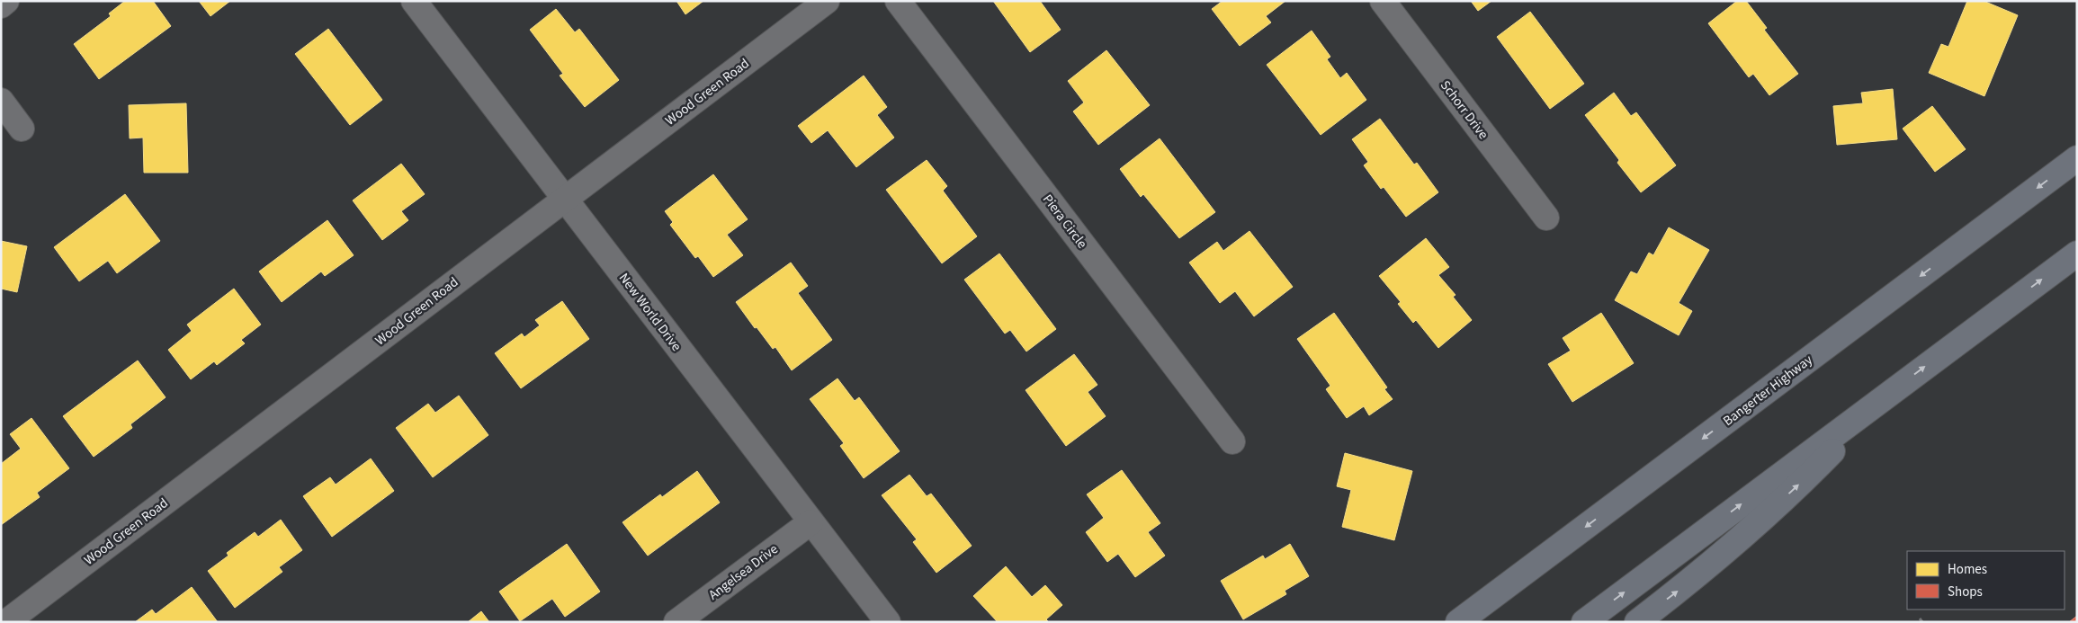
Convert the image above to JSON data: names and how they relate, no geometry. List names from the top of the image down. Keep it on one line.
{"streets":{"highway":["Bangerter Highway"],"street":["Wood Green Road","Schorr Drive","Piera Circle","New World Drive","Angelsea Drive"]},"crossings":[["Wood Green Road","New World Drive"],["New World Drive","Angelsea Drive"]],"legend":["Homes","Shops"]}
